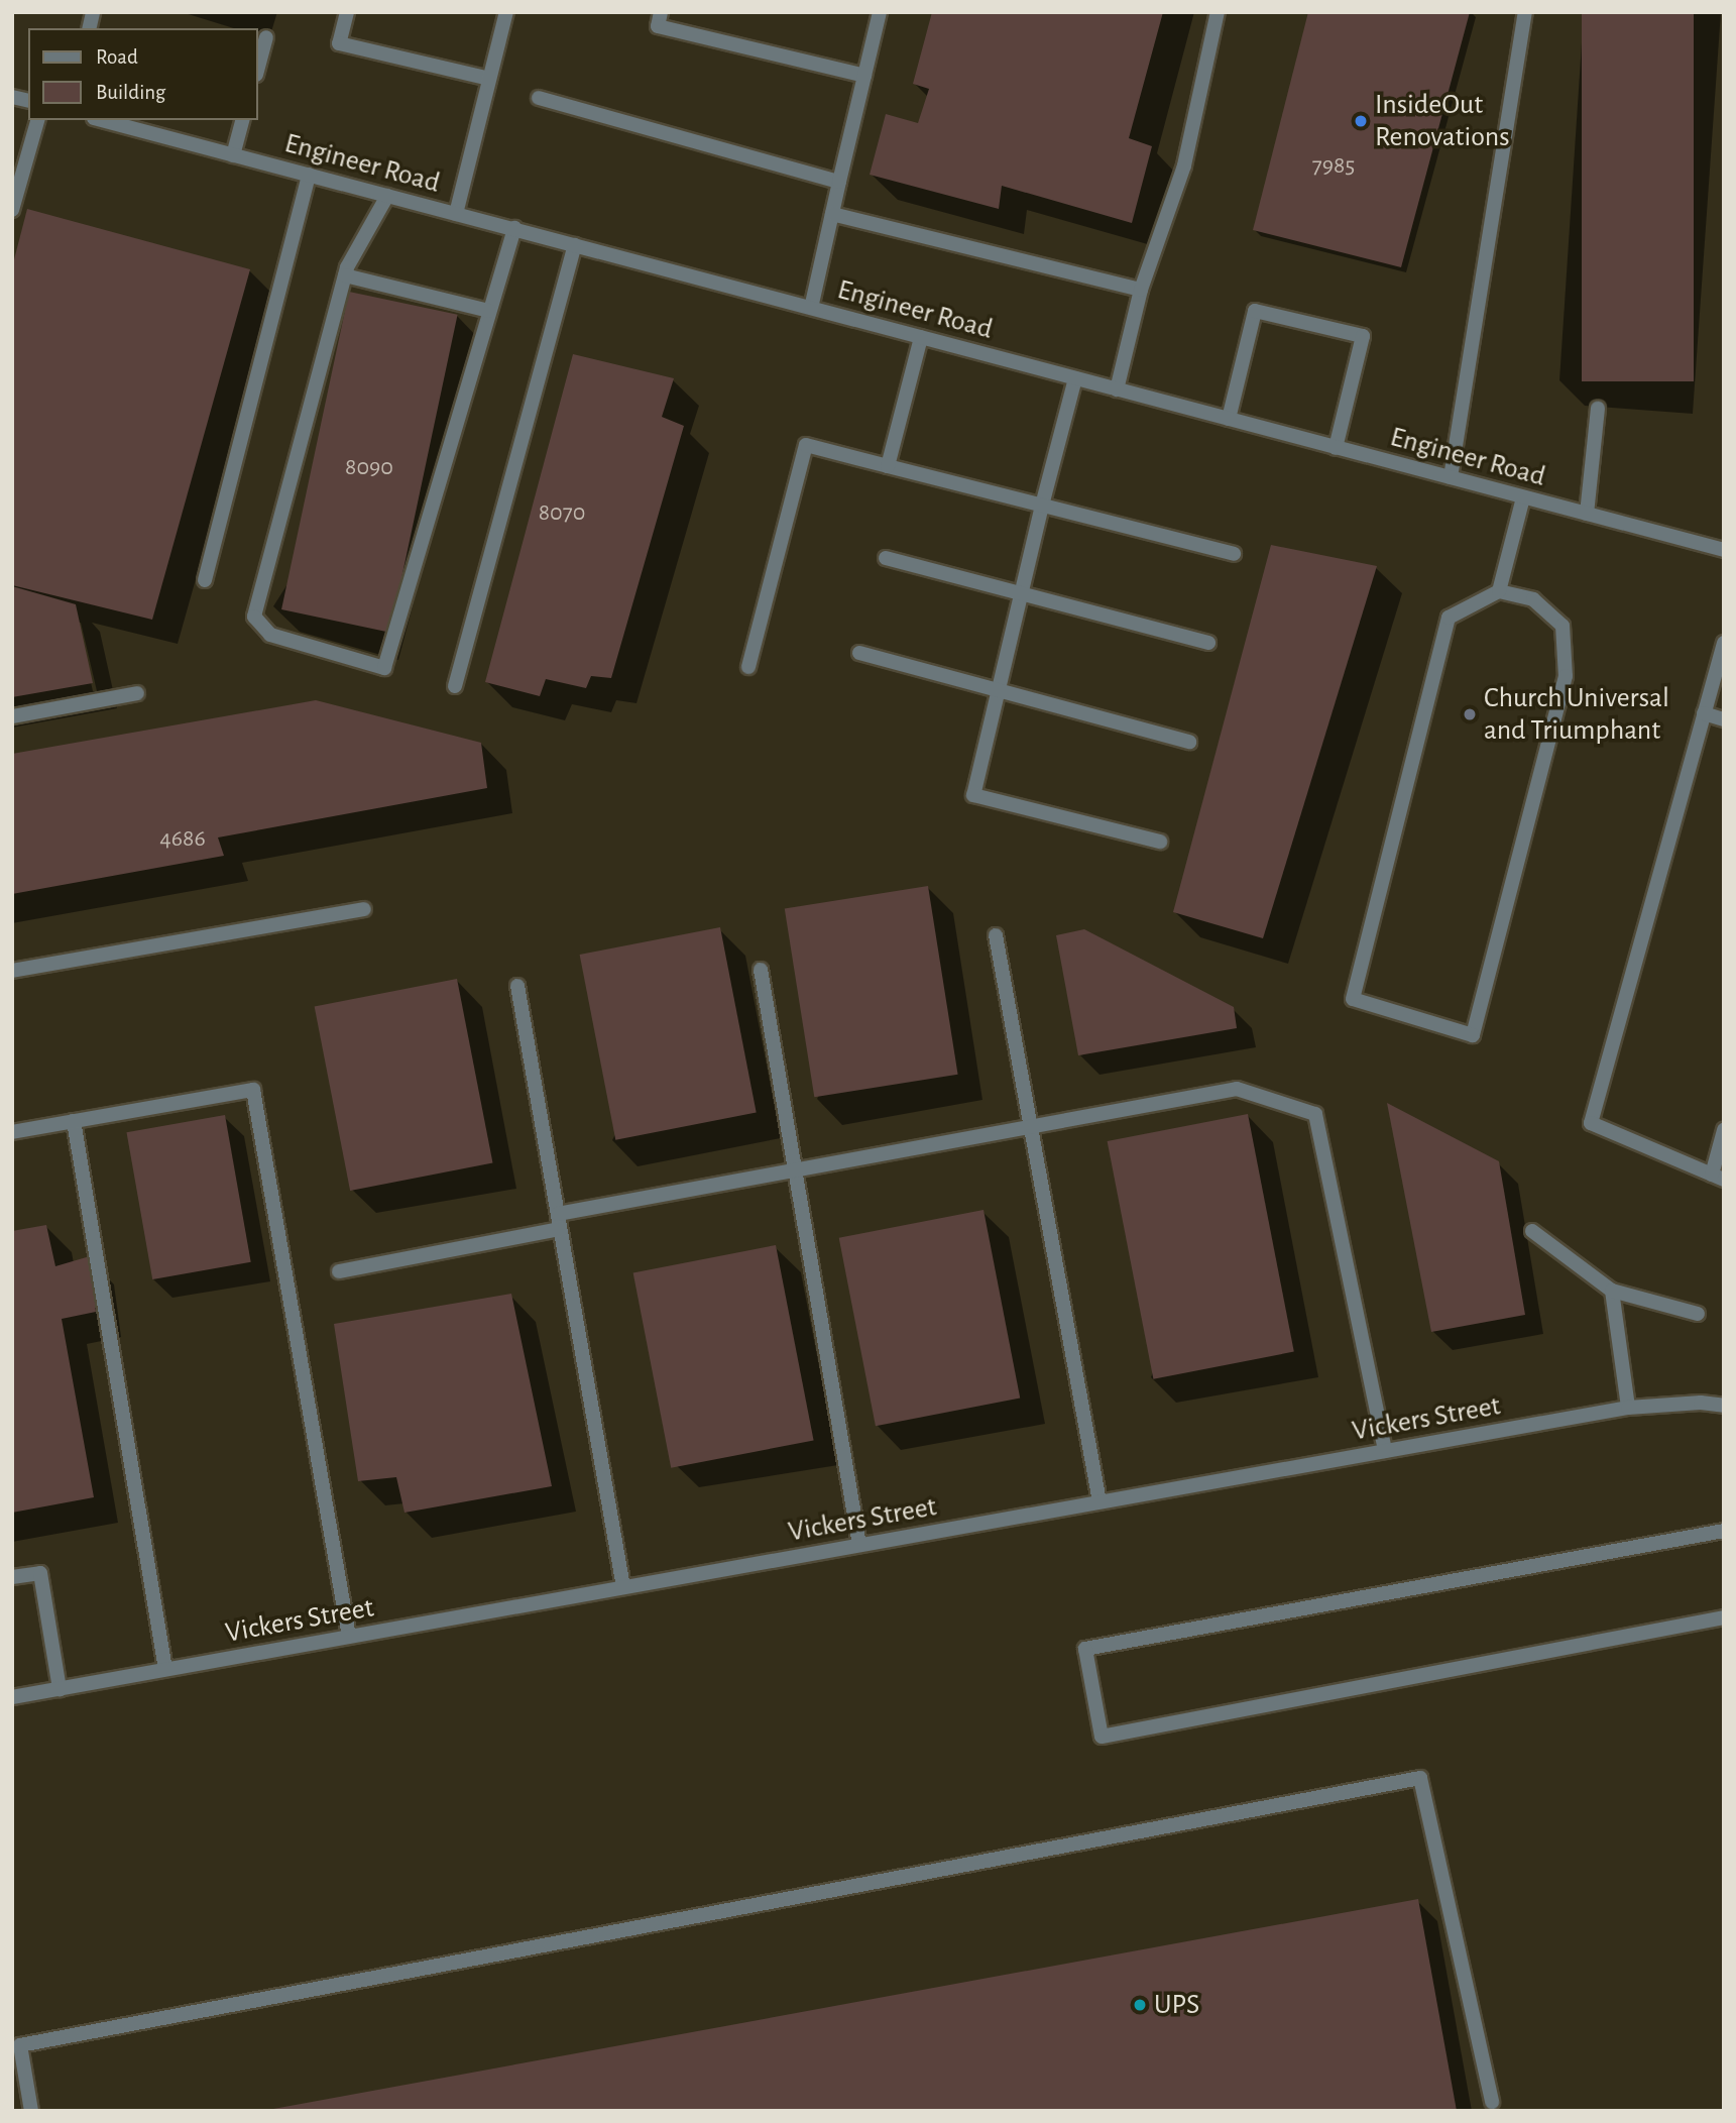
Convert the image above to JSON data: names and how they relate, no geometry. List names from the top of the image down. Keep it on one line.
{"streets":{"street":["Engineer Road","Vickers Street"]},"places":["InsideOut Renovations","Church Universal and Triumphant","UPS"],"house_numbers":["7985","8090","8070","4686"],"legend":["Road","Building"]}
